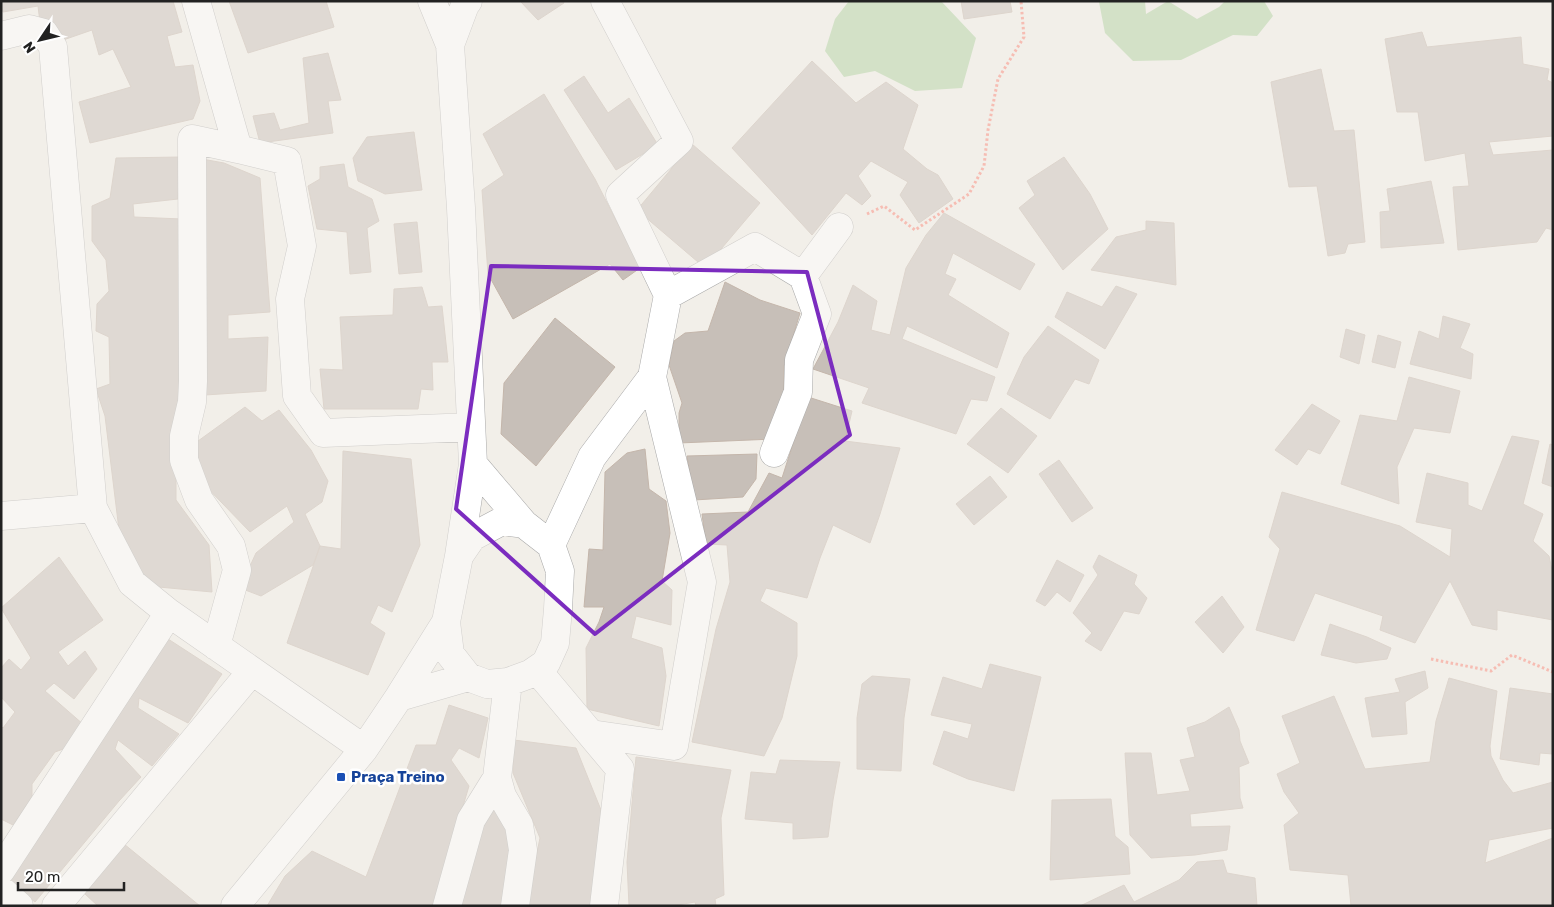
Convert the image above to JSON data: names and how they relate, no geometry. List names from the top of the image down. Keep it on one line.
{"places":{"transit":["Praça Treino"]},"scale_bar":"20 m","north":"bottom left"}
